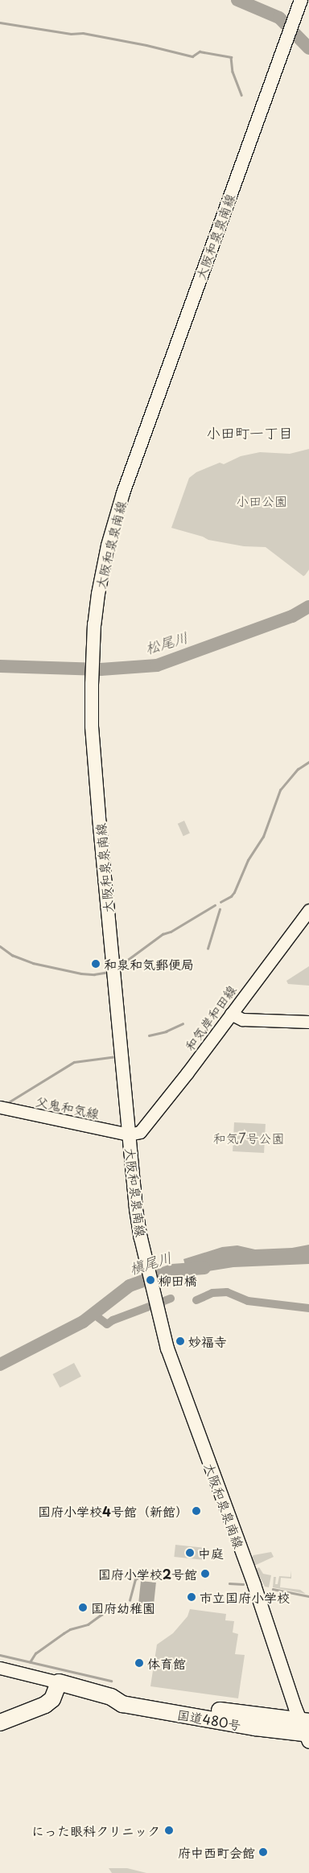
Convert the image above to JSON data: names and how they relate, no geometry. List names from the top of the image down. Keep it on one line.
{"streets":{"highway":["国道480号"],"main road":["大阪和泉泉南線","和気岸和田線","父鬼和気線"]},"crossings":[["大阪和泉泉南線","和気岸和田線"],["大阪和泉泉南線","父鬼和気線"],["大阪和泉泉南線","国道480号"],["和気岸和田線","父鬼和気線"]],"districts":["小田町一丁目"],"water":["松尾川","槇尾川"],"parks":["小田公園","和気7号公園"],"places":["和泉和気郵便局","柳田橋","妙福寺","国府小学校4号館（新館）","中庭","国府小学校2号館","市立国府小学校","国府幼稚園","体育館","にった眼科クリニック","府中西町会館"]}
